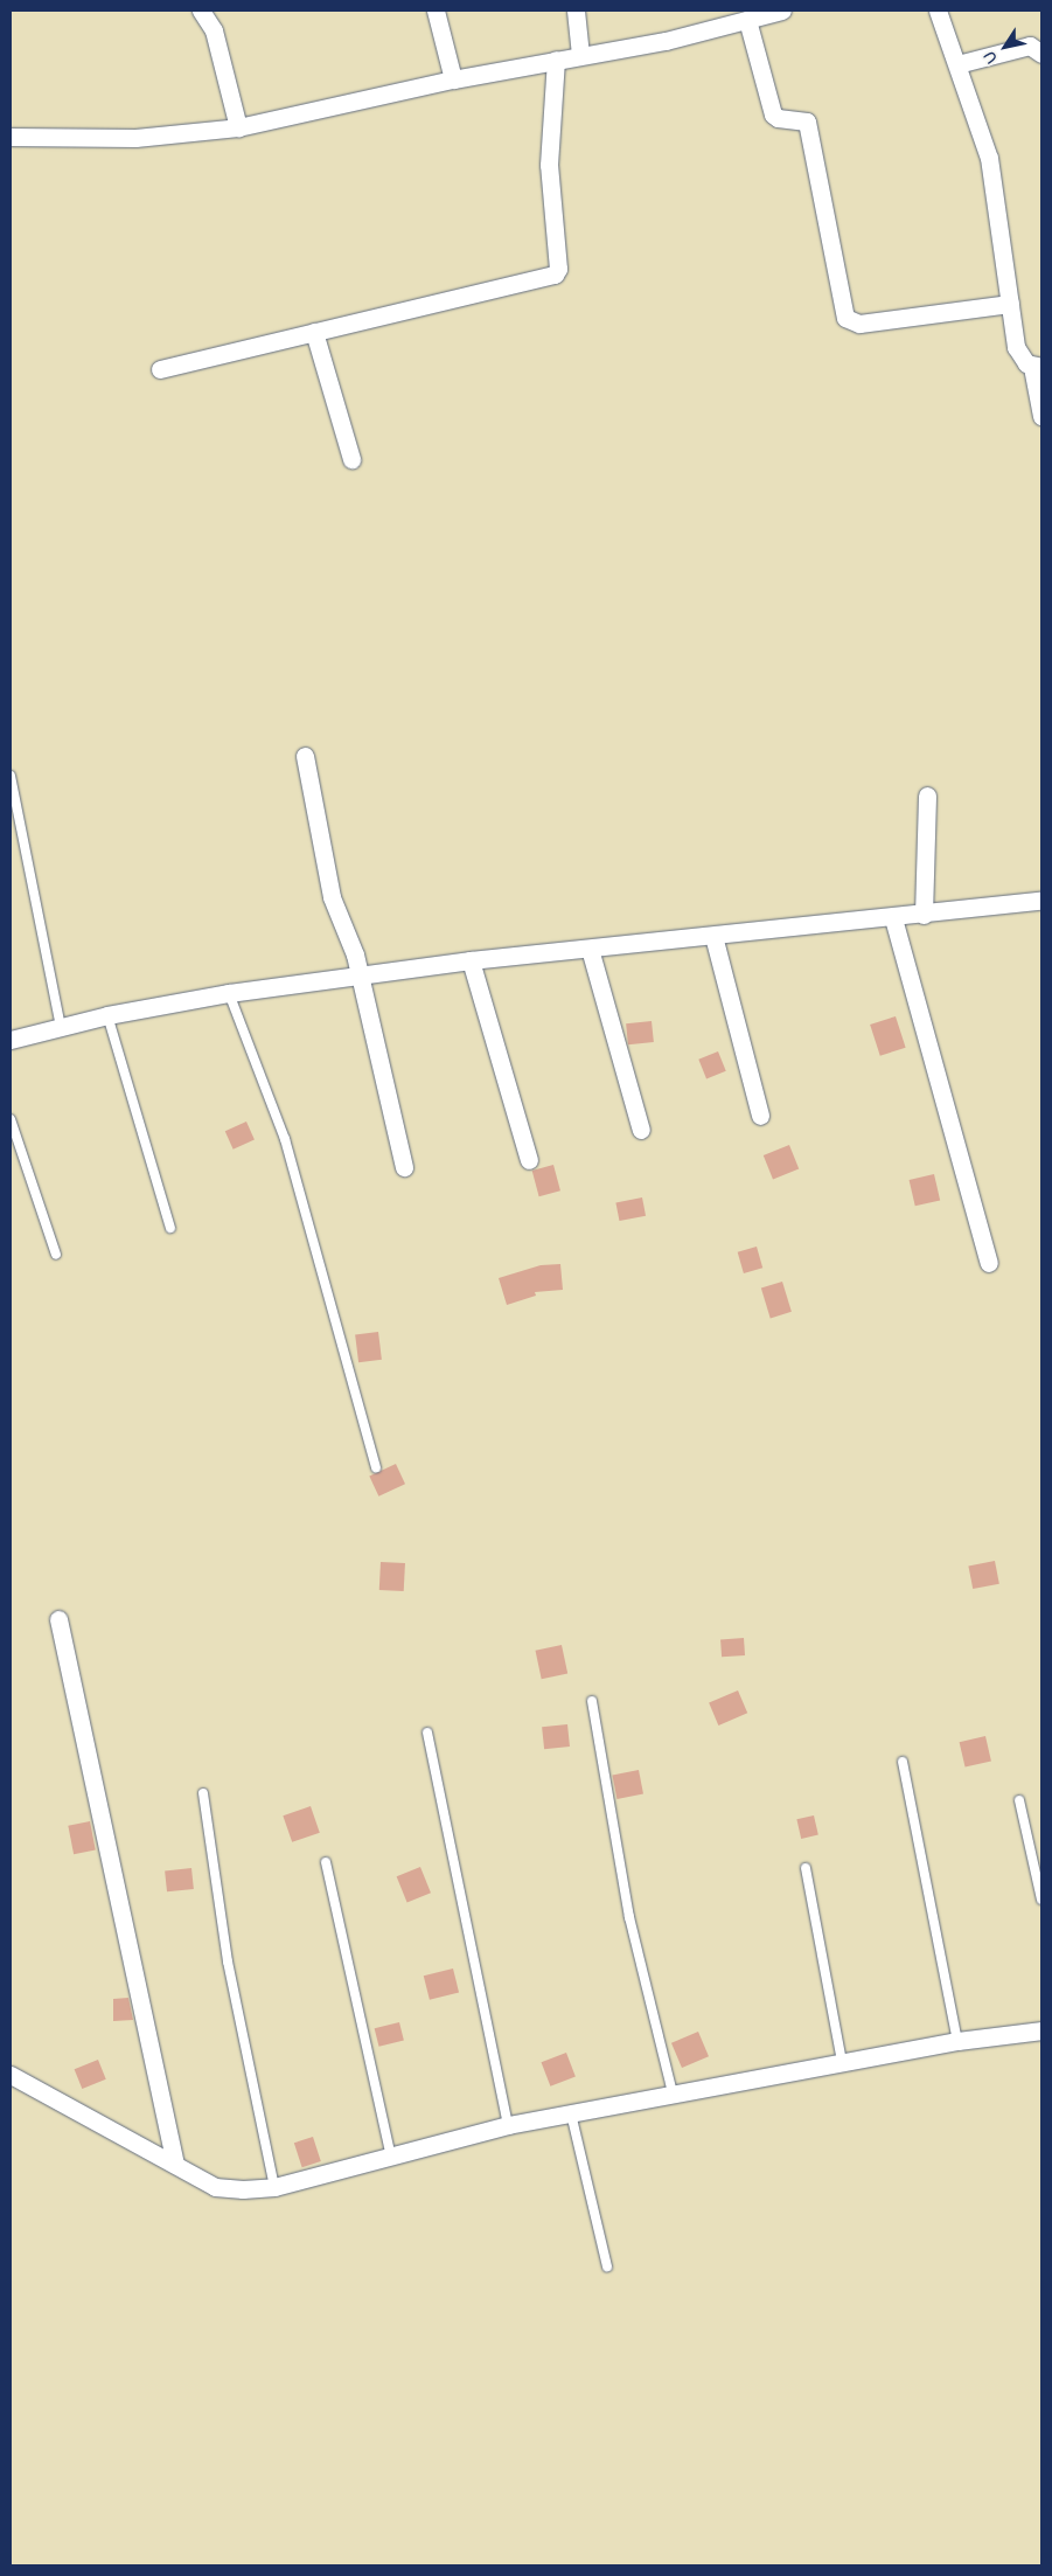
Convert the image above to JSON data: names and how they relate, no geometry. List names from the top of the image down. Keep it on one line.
{"north":"bottom left"}
